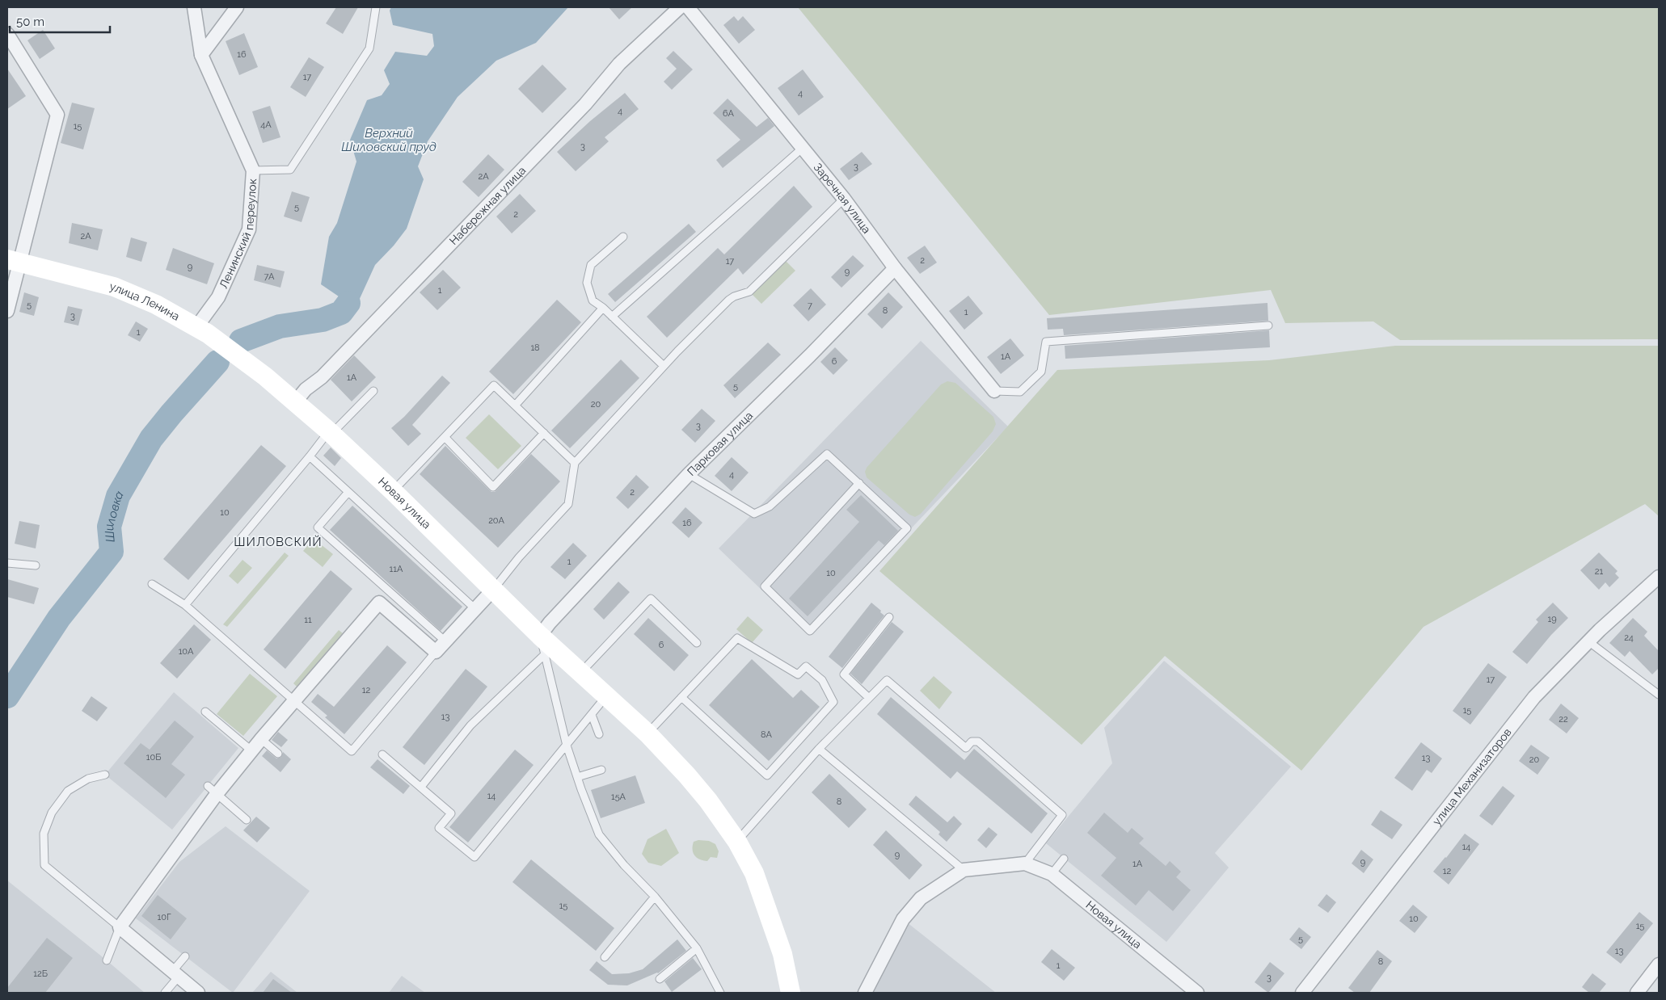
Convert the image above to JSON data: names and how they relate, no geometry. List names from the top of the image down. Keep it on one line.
{"streets":{"street":["Заречная улица","Набережная улица","Ленинский переулок","улица Ленина","Парковая улица","Новая улица","улица Механизаторов"]},"crossings":[["Заречная улица","Парковая улица"],["Набережная улица","Новая улица"],["Ленинский переулок","улица Ленина"],["улица Ленина","Новая улица"],["Парковая улица","Новая улица"]],"districts":["ШИЛОВСКИЙ"],"water":["Верхний Шиловский пруд","Шиловка"],"house_numbers":["16","17","4","4","6А","4А","15","3","3","2А","5","2","2А","2","17","9","9","7А","1","5","7","8","1","3","1","18","1А","6","1А","5","20","3","4","2","10","20А","16","1","11А","21","10","19","11","24","6","10А","17","12","15","13","22","8А","10Б","13","20","14","15А","8","14","9","9","1А","12","15","10Г","10","15","5","13","8","1","12Б","3"],"scale_bar":"50 m"}
